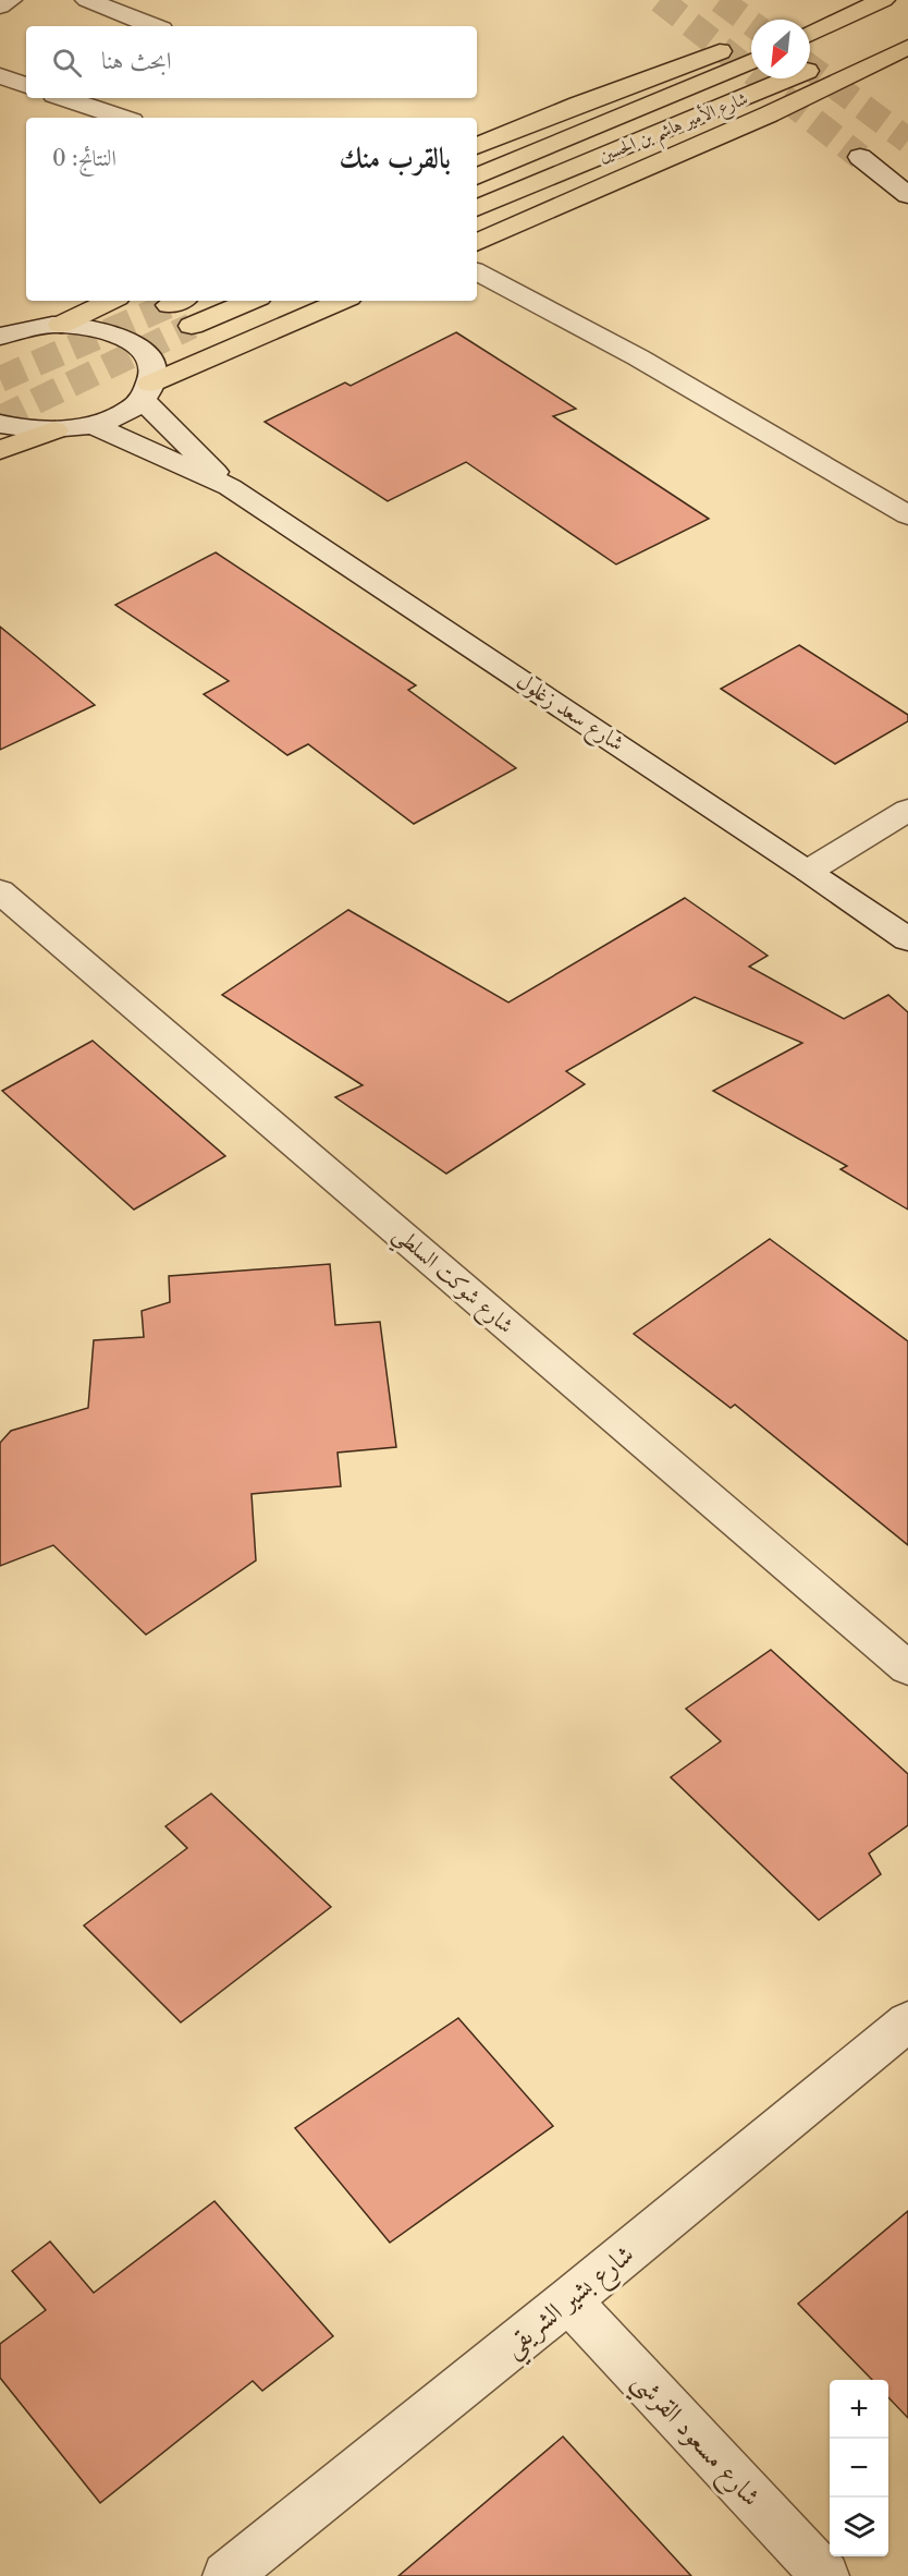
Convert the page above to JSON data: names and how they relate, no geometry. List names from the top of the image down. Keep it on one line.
{"streets":{"highway":["شارع الأمير هاشم بن الحسين"],"street":["شارع سعد زغلول","شارع شوكت السلطي","شارع بشير الشريقي","شارع مسعود القرشي"]},"crossings":[["شارع بشير الشريقي","شارع مسعود القرشي"]],"north":"bottom left","page":{"search":"ابحث هنا","heading":["بالقرب منك","النتائج: 0"],"map_buttons":["+","−"]}}
